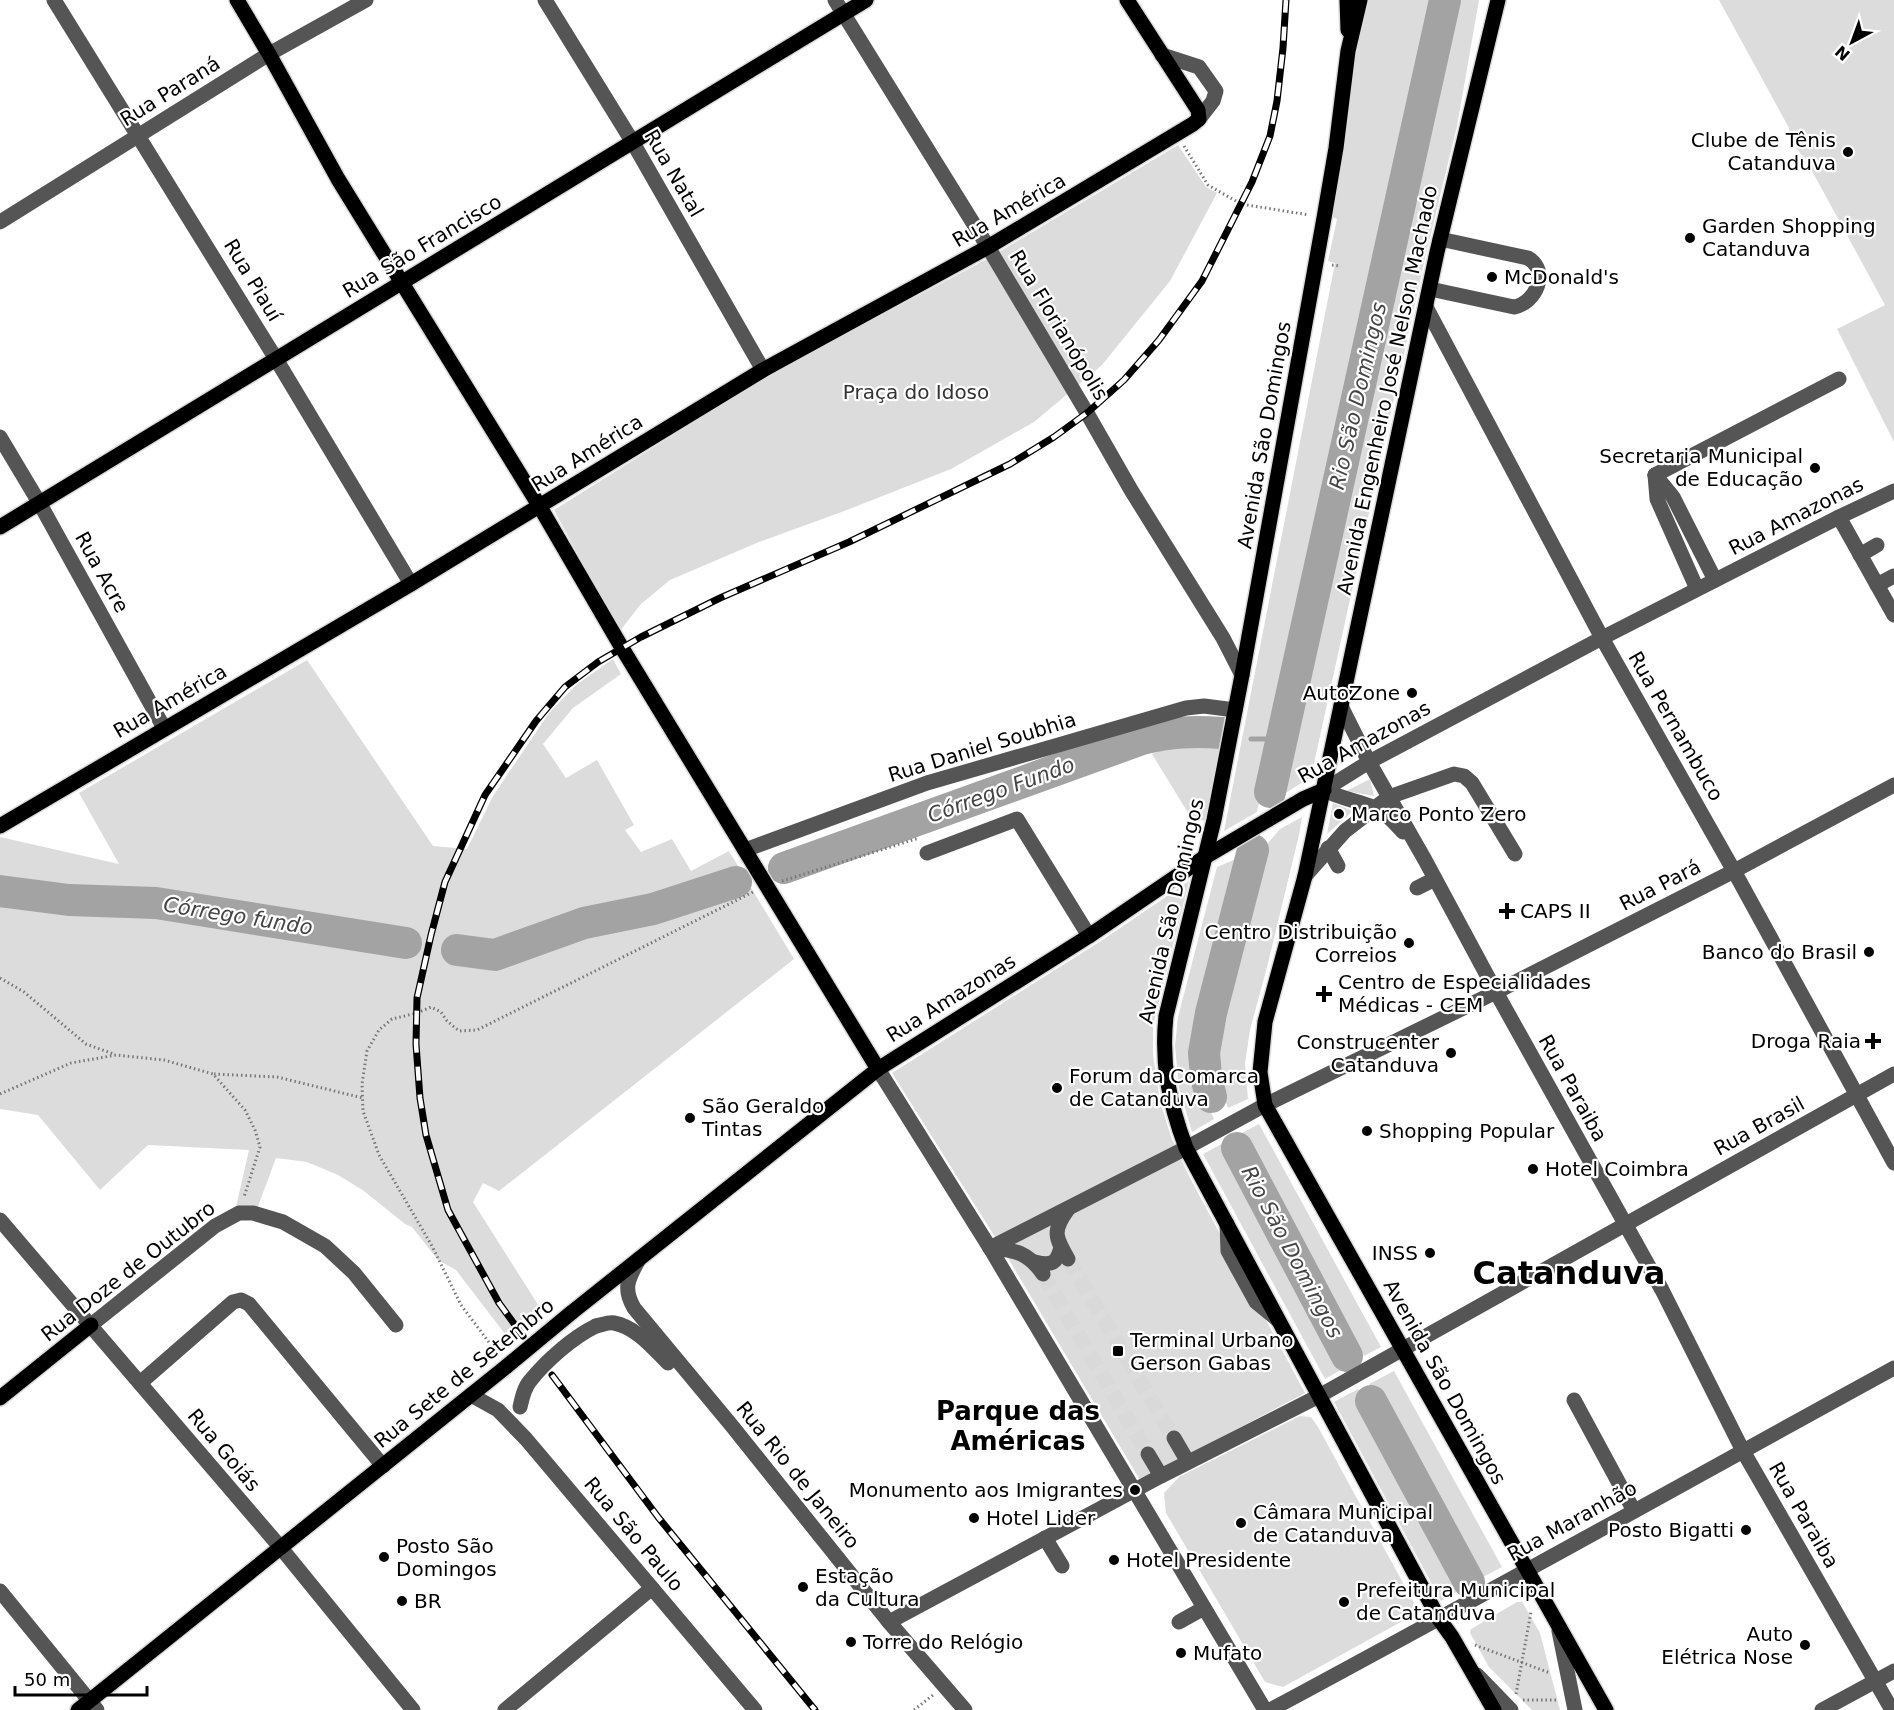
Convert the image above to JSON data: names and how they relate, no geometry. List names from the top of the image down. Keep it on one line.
{"streets":{"main road":["Rua América","Rua São Francisco","Avenida Engenheiro José Nelson Machado","Avenida São Domingos","Rua Amazonas","Rua Doze de Outubro","Rua Sete de Setembro"],"street":["Rua Paraná","Rua Natal","Rua Piauí","Rua Florianópolis","Rua Acre","Rua Pernambuco","Rua Daniel Soubhia","Rua Pará","Rua Paraiba","Rua Brasil","Rua Goiás","Rua Rio de Janeiro","Rua Maranhão","Rua São Paulo"]},"crossings":[["Rua Paraná","Rua Piauí"],["Rua Natal","Rua América"],["Rua Natal","Rua São Francisco"],["Rua América","Rua Piauí"],["Rua América","Rua Florianópolis"],["Rua América","Rua Acre"],["Rua São Francisco","Rua Piauí"],["Rua São Francisco","Rua Florianópolis"],["Rua São Francisco","Rua Acre"],["Rua Florianópolis","Avenida São Domingos"],["Avenida Engenheiro José Nelson Machado","Avenida São Domingos"],["Avenida Engenheiro José Nelson Machado","Rua Amazonas"],["Avenida Engenheiro José Nelson Machado","Rua Pernambuco"],["Avenida Engenheiro José Nelson Machado","Rua Paraiba"],["Avenida São Domingos","Rua Amazonas"],["Avenida São Domingos","Rua Daniel Soubhia"],["Avenida São Domingos","Rua Pará"],["Avenida São Domingos","Rua Brasil"],["Avenida São Domingos","Rua Maranhão"],["Rua Amazonas","Rua Pernambuco"],["Rua Amazonas","Rua Paraiba"],["Rua Amazonas","Rua Sete de Setembro"],["Rua Pernambuco","Rua Pará"],["Rua Pernambuco","Rua Brasil"],["Rua Pará","Rua Paraiba"],["Rua Paraiba","Rua Brasil"],["Rua Paraiba","Rua Maranhão"],["Rua Doze de Outubro","Rua Goiás"],["Rua Sete de Setembro","Rua Goiás"],["Rua Sete de Setembro","Rua Rio de Janeiro"],["Rua Sete de Setembro","Rua São Paulo"]],"districts":["Catanduva","Parque das Américas"],"water":["Rio São Domingos","Córrego Fundo","Córrego fundo"],"parks":["Praça do Idoso"],"places":{"other":["Clube de Tênis Catanduva","Garden Shopping Catanduva","McDonald's","Secretaria Municipal de Educação","AutoZone","Marco Ponto Zero","Centro Distribuição Correios","Banco do Brasil","Construcenter Catanduva","Forum da Comarca de Catanduva","São Geraldo Tintas","Shopping Popular","Hotel Coimbra","INSS","Monumento aos Imigrantes","Hotel Lider","Câmara Municipal de Catanduva","Posto Bigatti","Posto São Domingos","Hotel Presidente","Estação da Cultura","BR","Prefeitura Municipal de Catanduva","Torre do Relógio","Auto Elétrica Nose","Mufato"],"health":["CAPS II","Centro de Especialidades Médicas - CEM","Droga Raia"],"transit":["Terminal Urbano Gerson Gabas"]},"scale_bar":"50 m","north":"bottom left"}
